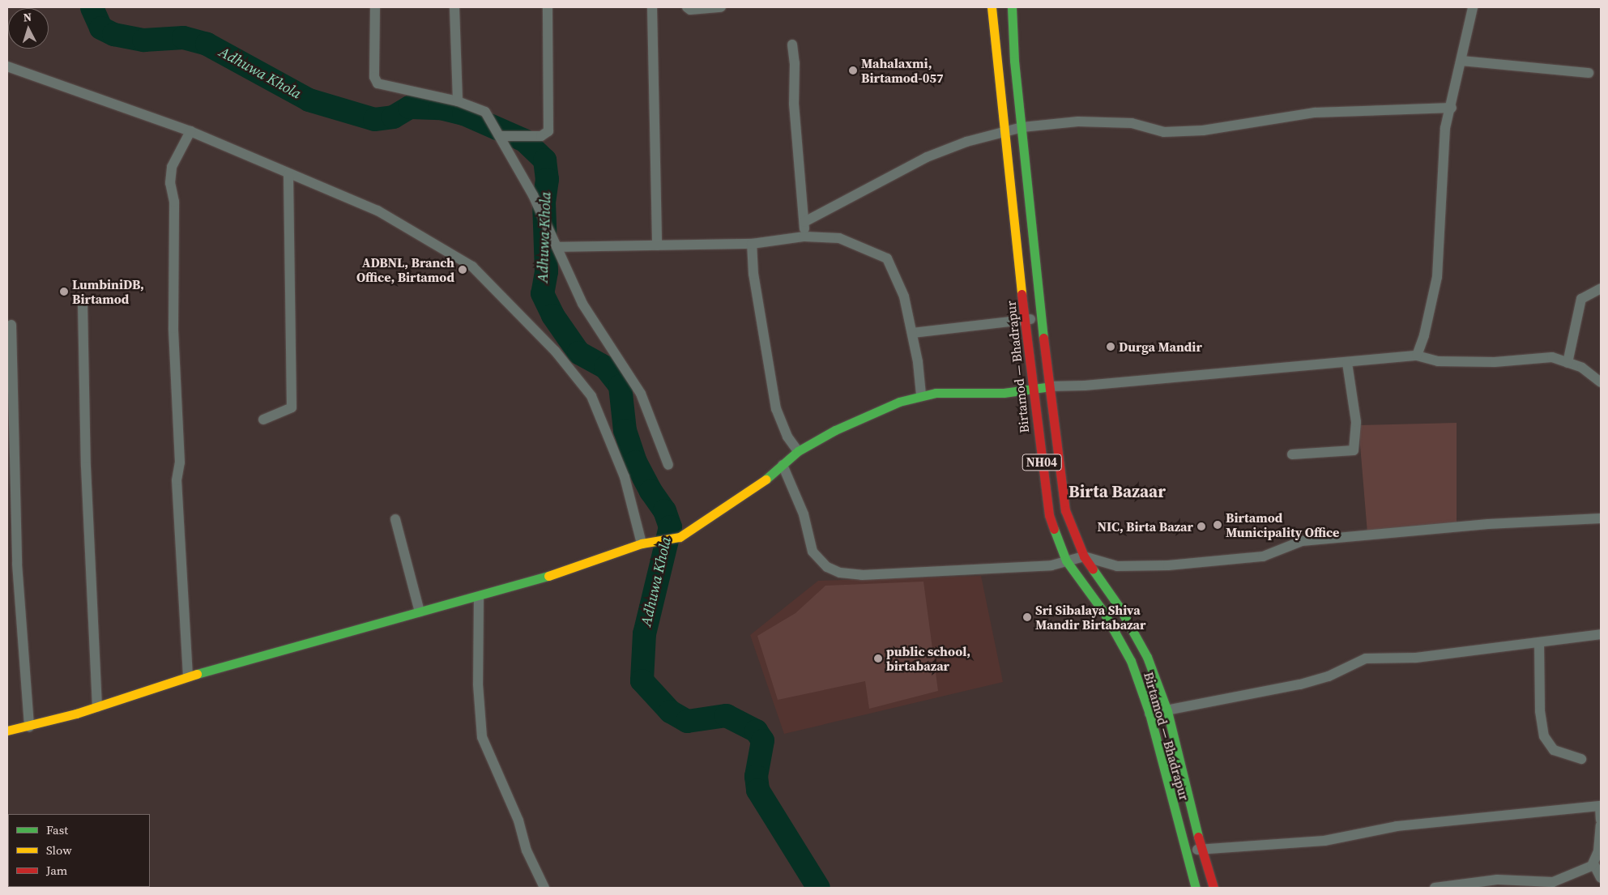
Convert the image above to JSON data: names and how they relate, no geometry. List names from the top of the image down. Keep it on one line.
{"streets":{"main road":["Birtamod — Bhadrapur","NH04"]},"districts":["Birta Bazaar"],"water":["Adhuwa Khola"],"places":["Mahalaxmi, Birtamod-057","ADBNL, Branch Office, Birtamod","LumbiniDB, Birtamod","Durga Mandir","Birtamod Municipality Office","NIC, Birta Bazar","Sri Sibalaya Shiva Mandir Birtabazar","public school, birtabazar"],"legend":["Fast","Slow","Jam"],"north":"top"}
